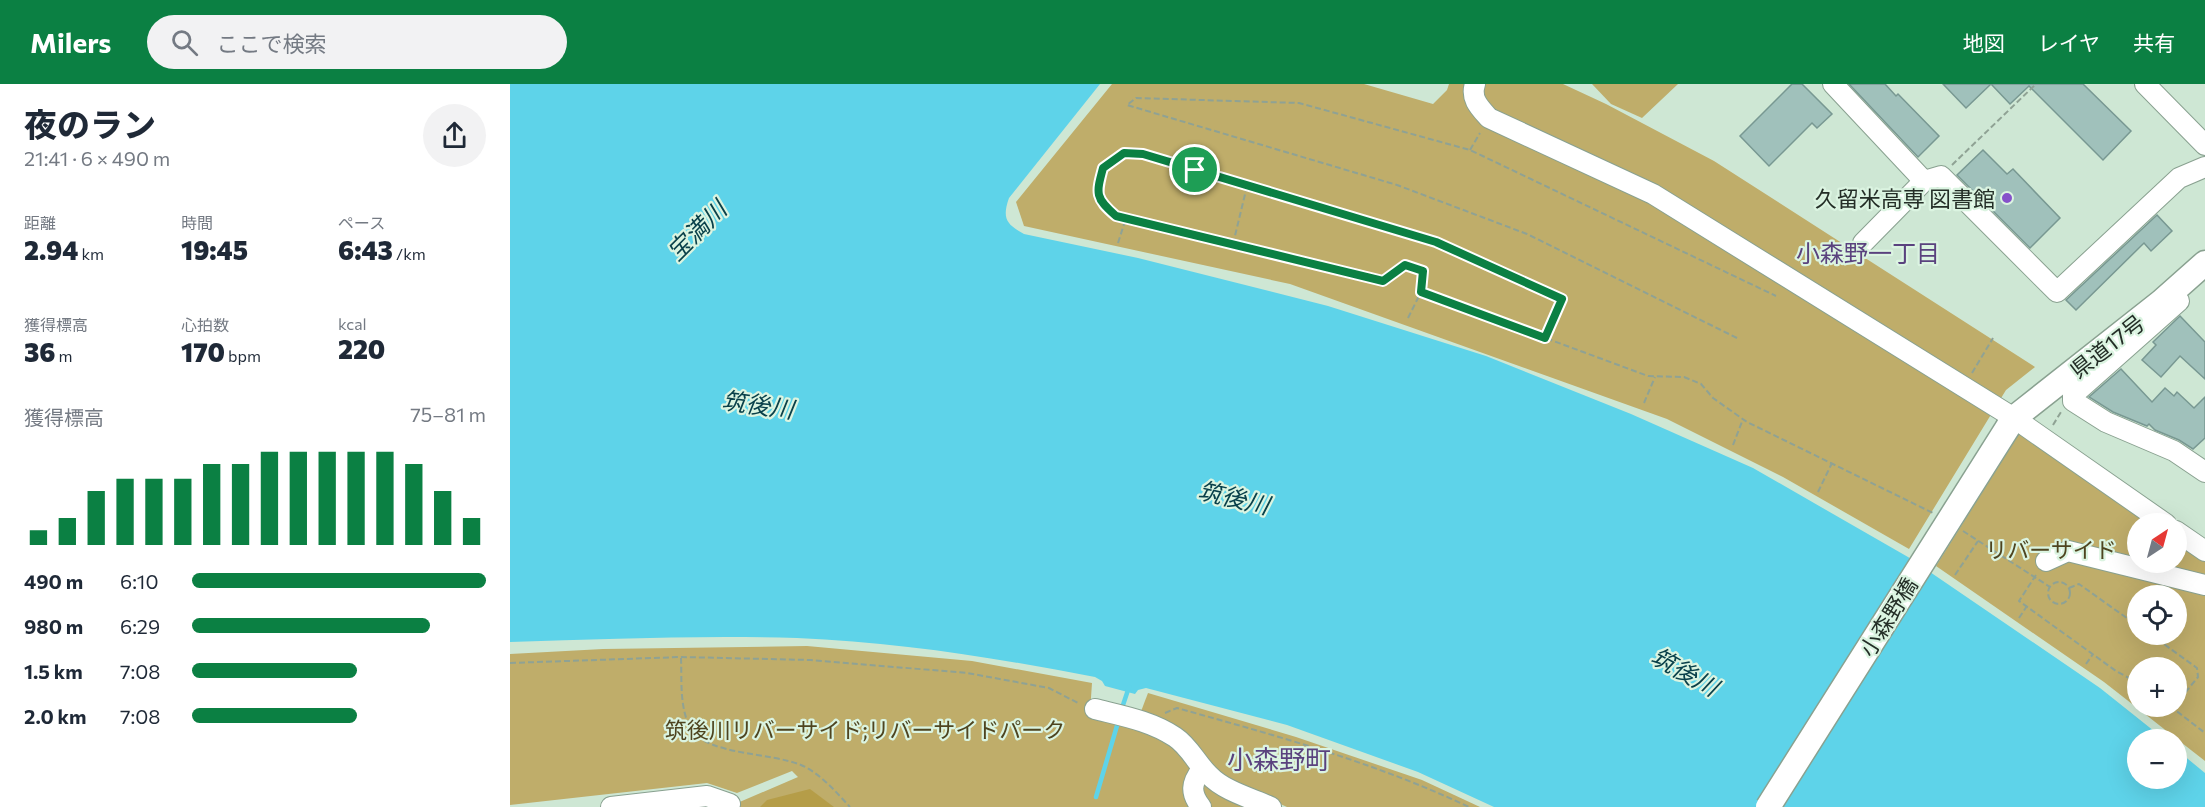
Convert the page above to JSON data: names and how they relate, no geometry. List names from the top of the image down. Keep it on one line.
{"streets":{"main road":["県道17号","小森野橋"]},"crossings":[["県道17号","小森野橋"]],"districts":["小森野一丁目","小森野町"],"water":["宝満川","筑後川"],"parks":["リバーサイド","筑後川リバーサイド;リバーサイドパーク"],"places":["久留米高専 図書館"],"north":"top right","page":{"header":"Milers","search":"ここで検索","nav":["地図","レイヤ","共有"],"heading":["夜のラン","21:41 · 6 × 490 m"],"stats":[["距離","2.94 km"],["時間","19:45"],["ペース","6:43 /km"],["獲得標高","36 m"],["心拍数","170 bpm"],["kcal","220"]],"chart":["獲得標高","75–81 m"],"map_buttons":["+","−"],"list":[{"name":"490 m","note":"6:10"},{"name":"980 m","note":"6:29"},{"name":"1.5 km","note":"7:08"},{"name":"2.0 km","note":"7:08"}]}}
